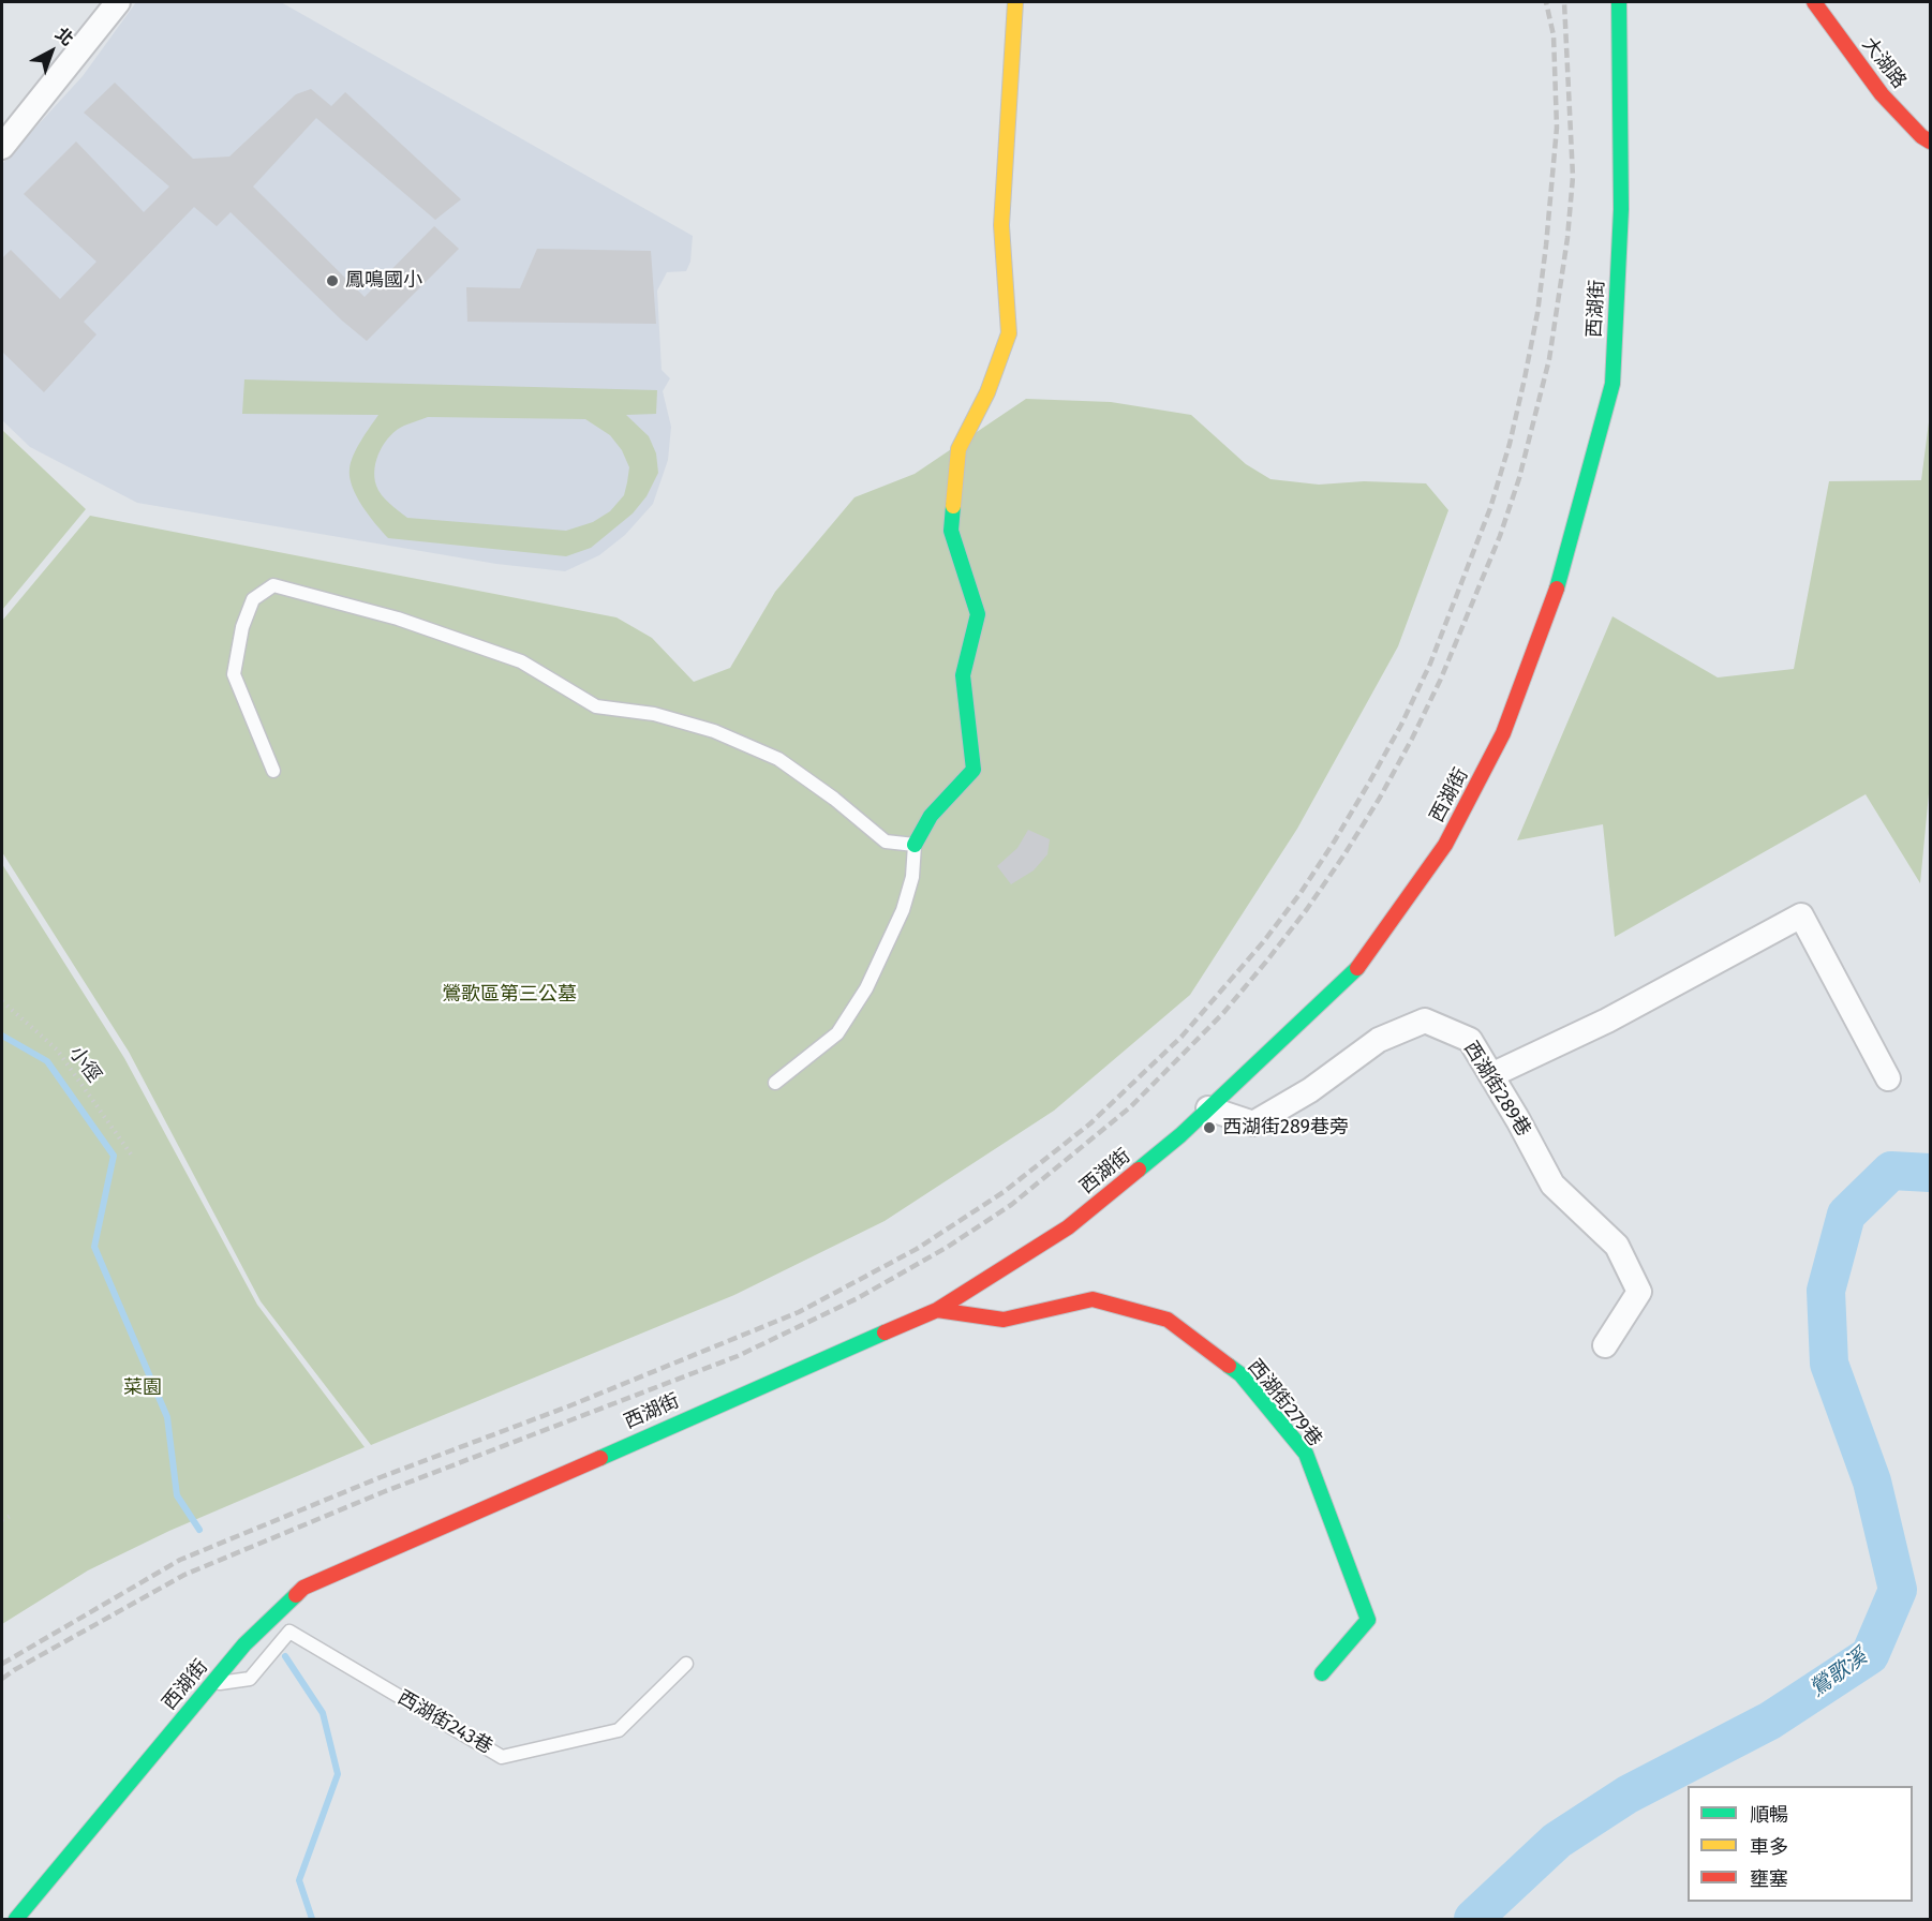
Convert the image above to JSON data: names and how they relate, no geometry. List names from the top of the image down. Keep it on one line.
{"streets":{"street":["大湖路","西湖街","西湖街289巷","西湖街279巷"],"lane":["西湖街243巷"],"path":["小徑"]},"crossings":[["西湖街","西湖街289巷"],["西湖街","西湖街279巷"],["西湖街","西湖街243巷"]],"water":["鶯歌溪"],"parks":["鶯歌區第三公墓","菜園"],"places":["鳳鳴國小","西湖街289巷旁"],"legend":["順暢","車多","壅塞"],"north":"top right"}
